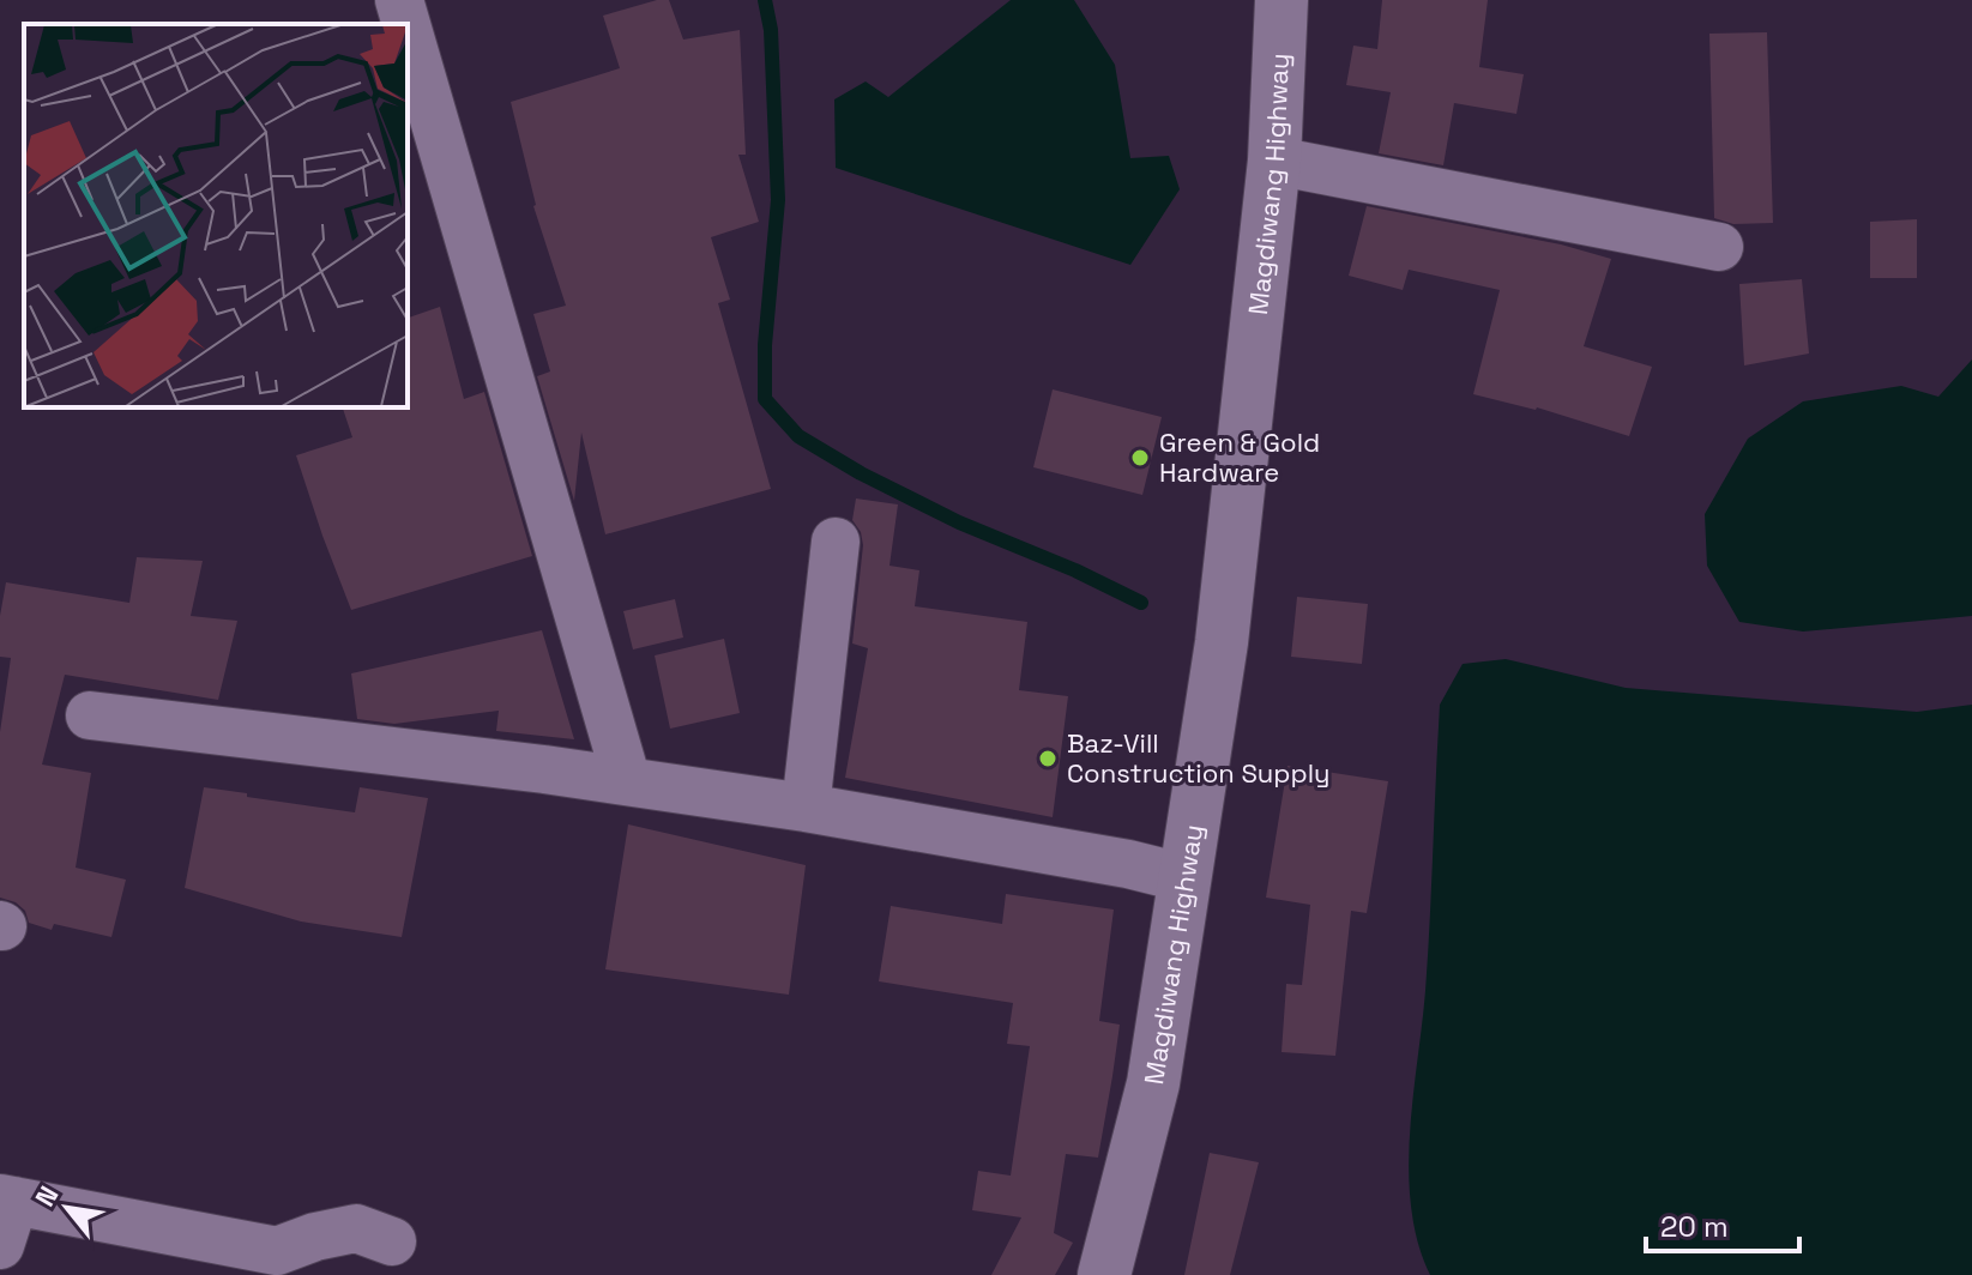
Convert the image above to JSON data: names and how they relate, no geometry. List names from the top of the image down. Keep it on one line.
{"streets":{"main road":["Magdiwang Highway"]},"places":["Green & Gold Hardware","Baz-Vill Construction Supply"],"scale_bar":"20 m","north":"top left"}
